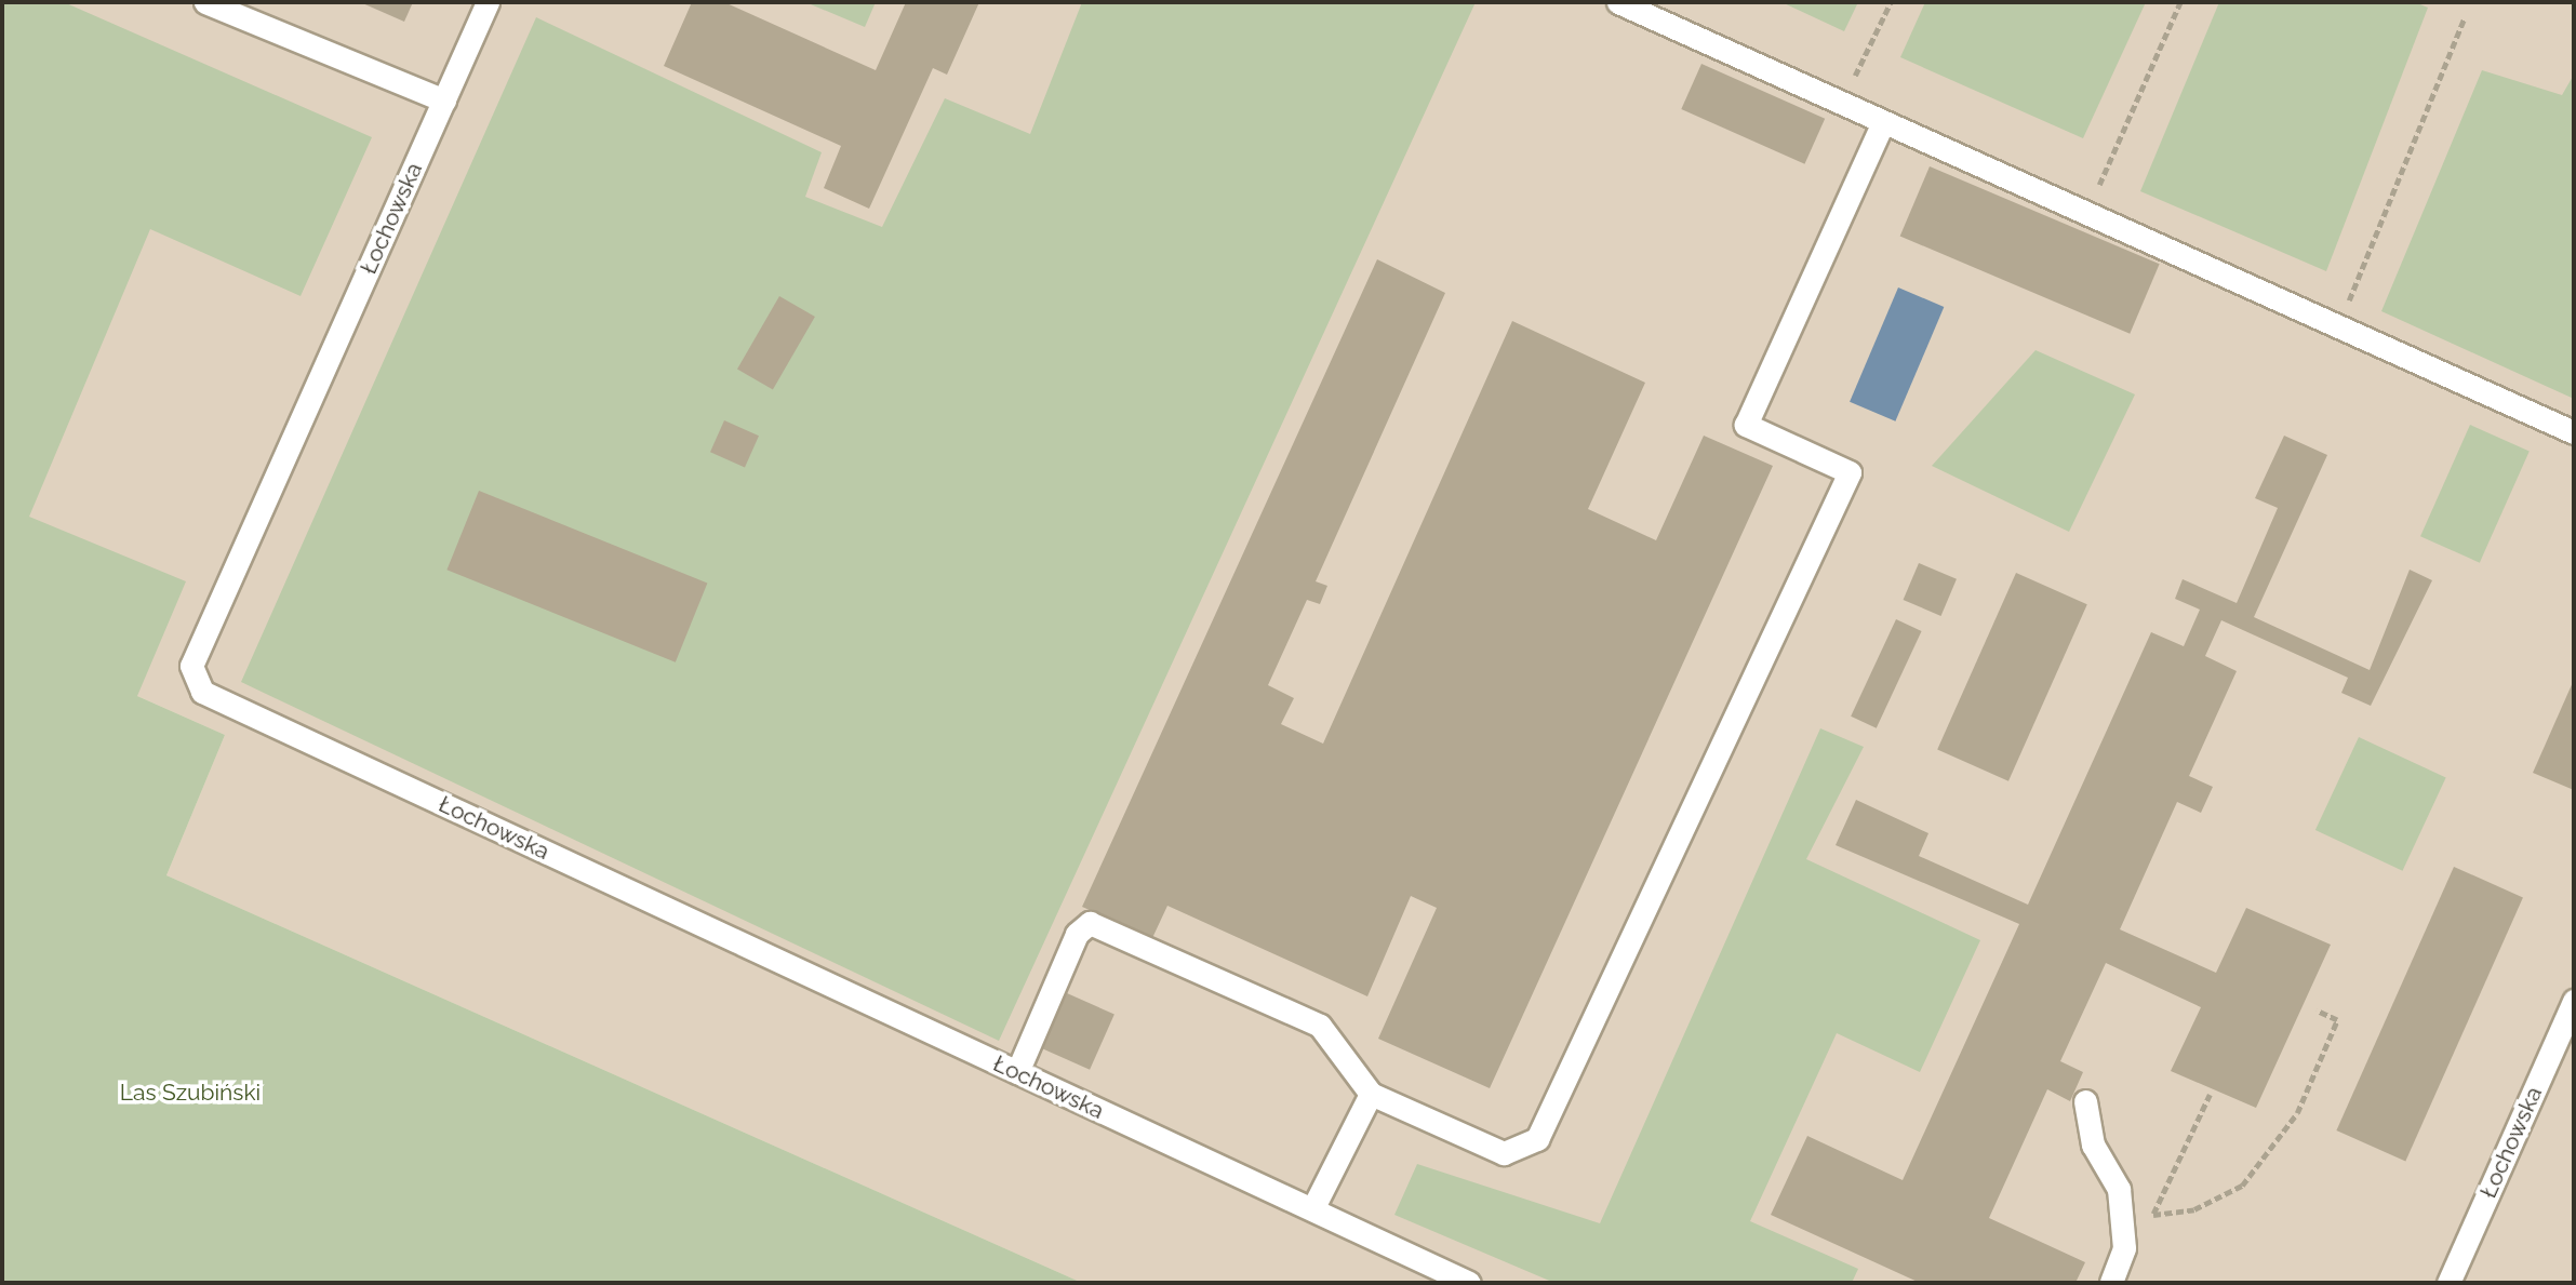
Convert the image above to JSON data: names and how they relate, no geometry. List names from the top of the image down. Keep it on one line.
{"streets":{"lane":["Łochowska"]},"parks":["Las Szubiński"]}
